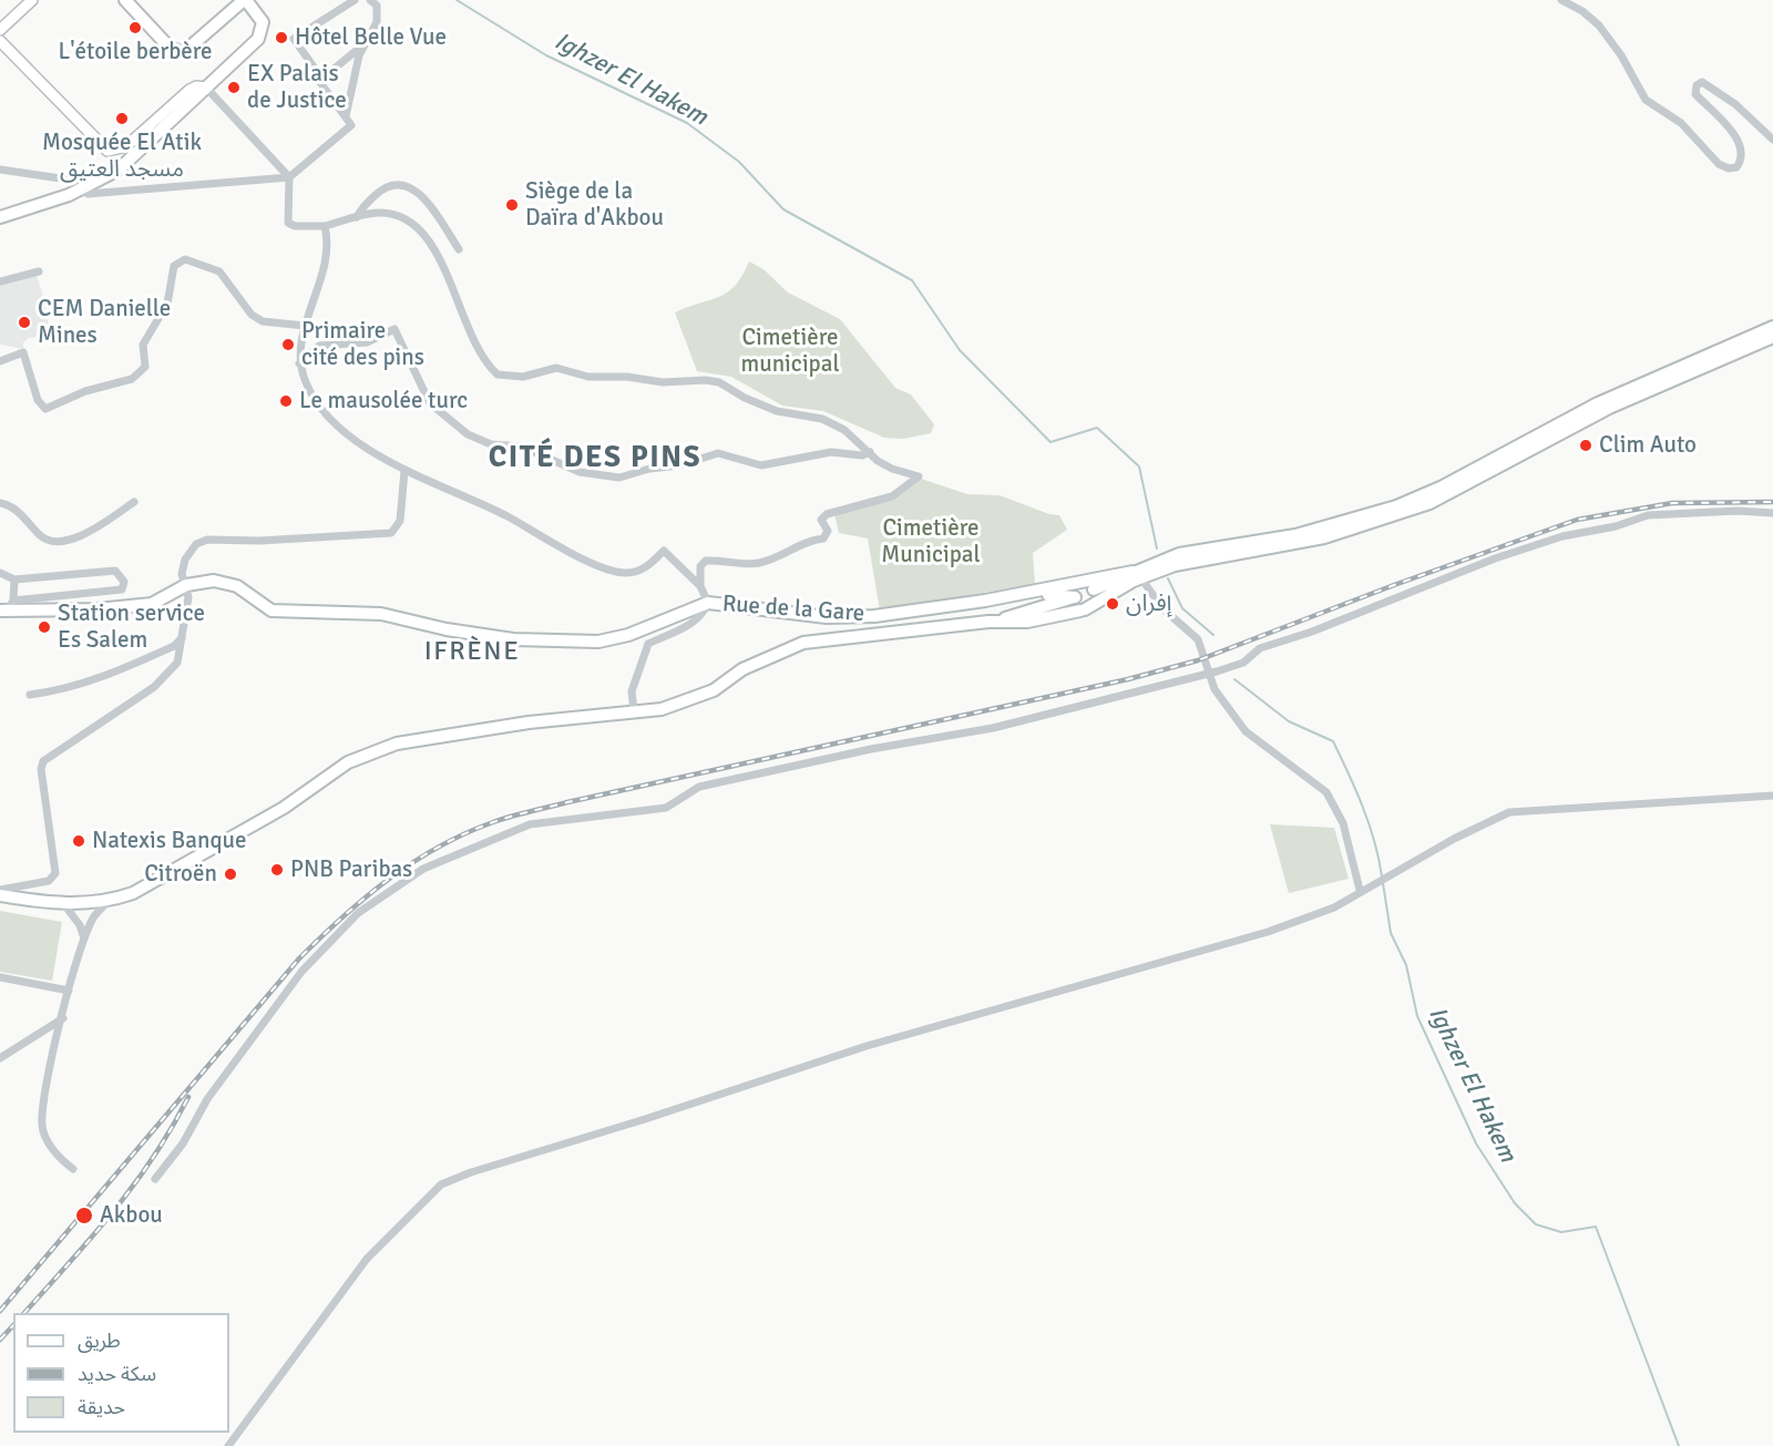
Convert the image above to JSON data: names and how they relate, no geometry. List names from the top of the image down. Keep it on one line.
{"streets":{"main road":["Rue de la Gare"]},"districts":["CITÉ DES PINS","IFRÈNE"],"water":["Ighzer El Hakem"],"parks":["Cimetière municipal","Cimetière Municipal"],"places":["L'étoile berbère","Hôtel Belle Vue","EX Palais de Justice","Mosquée El Atik مسجد العتيق","Siège de la Daïra d'Akbou","CEM Danielle Mines","Primaire cité des pins","Le mausolée turc","Clim Auto","إفران","Station service Es Salem","Natexis Banque","PNB Paribas","Citroën","Akbou"],"legend":["طريق","سكة حديد","حديقة"]}
